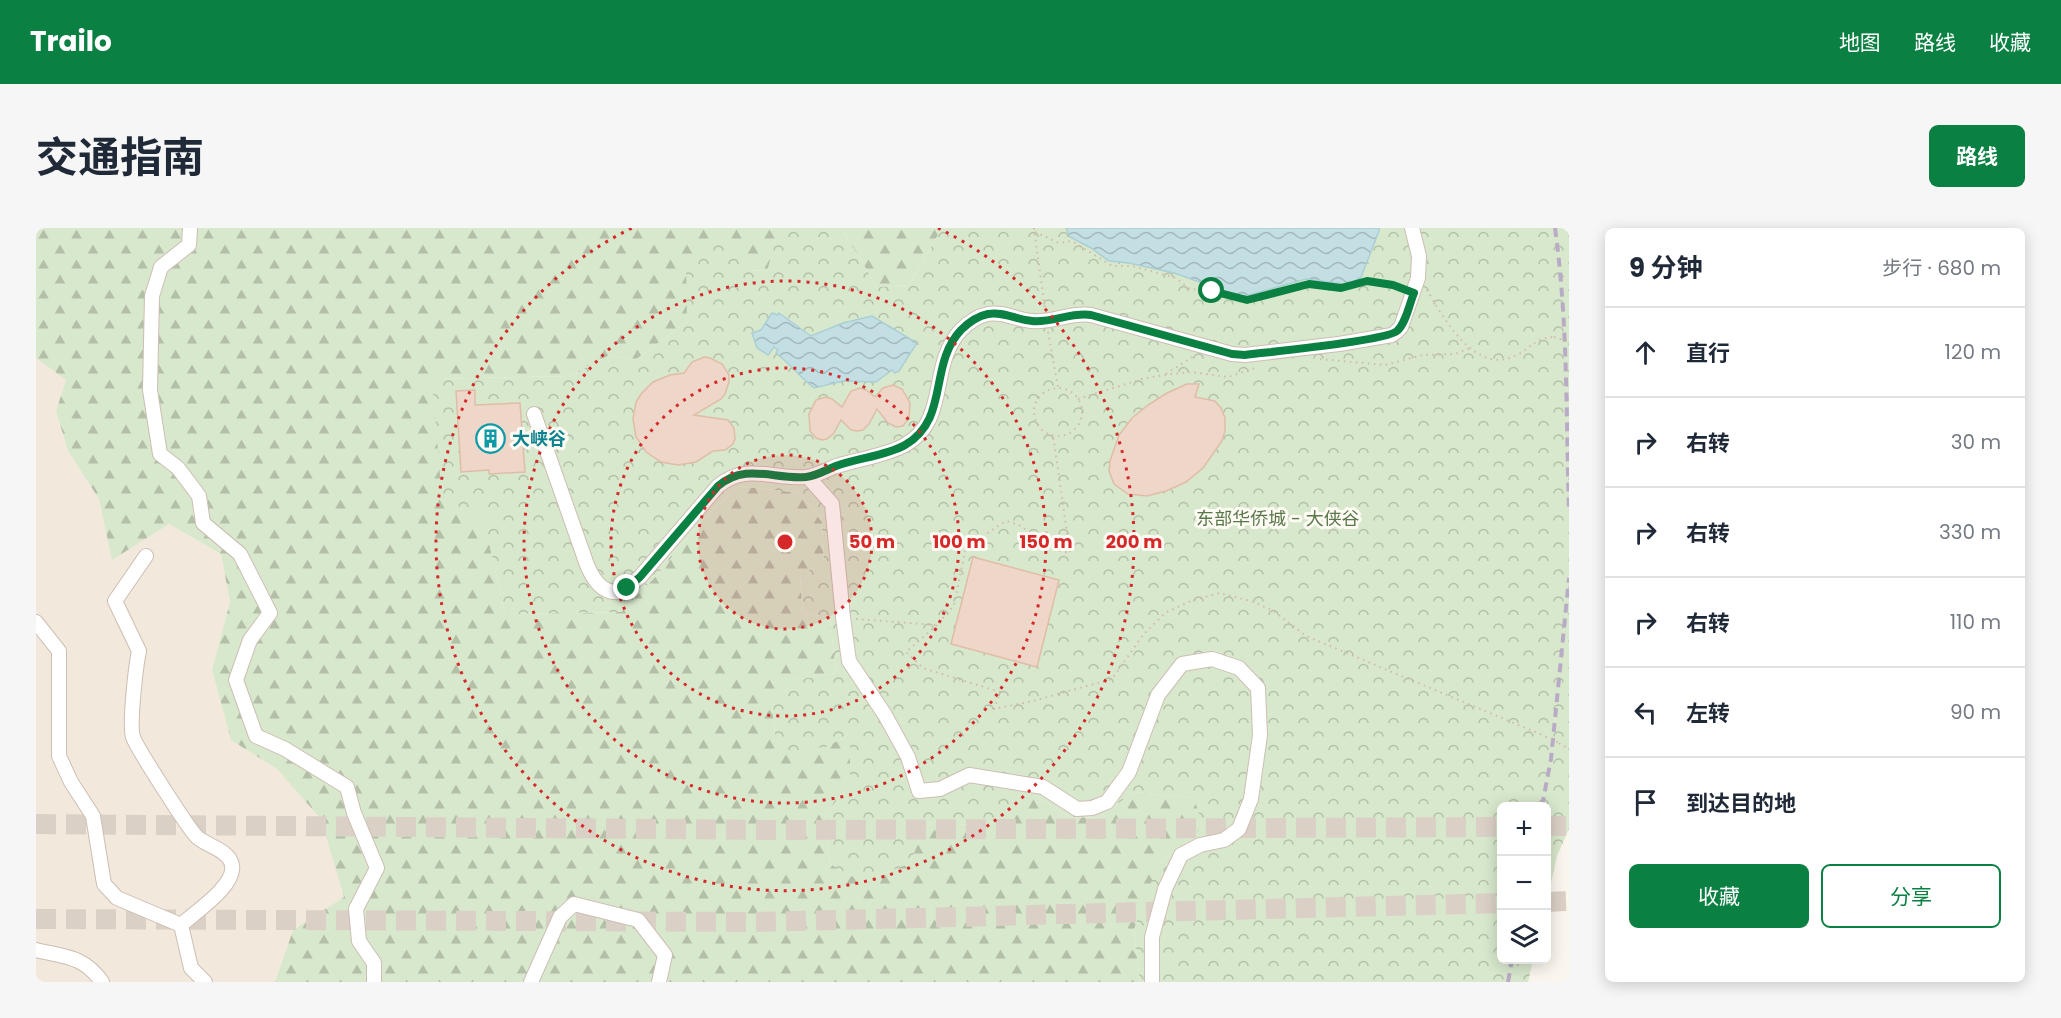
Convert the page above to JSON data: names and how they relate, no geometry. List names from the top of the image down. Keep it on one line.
{"parks":["东部华侨城 - 大侠谷"],"places":{"building":["大峡谷"]},"page":{"header":"Trailo","nav":["地图","路线","收藏"],"title":"交通指南","buttons":["路线",["收藏","分享"]],"heading":["9 分钟","步行 · 680 m"],"list":[["直行","120 m"],["右转","30 m"],["右转","330 m"],["右转","110 m"],["左转","90 m"],"到达目的地"],"map_buttons":["+","−"]},"rings":["50 m","100 m","150 m","200 m"]}
